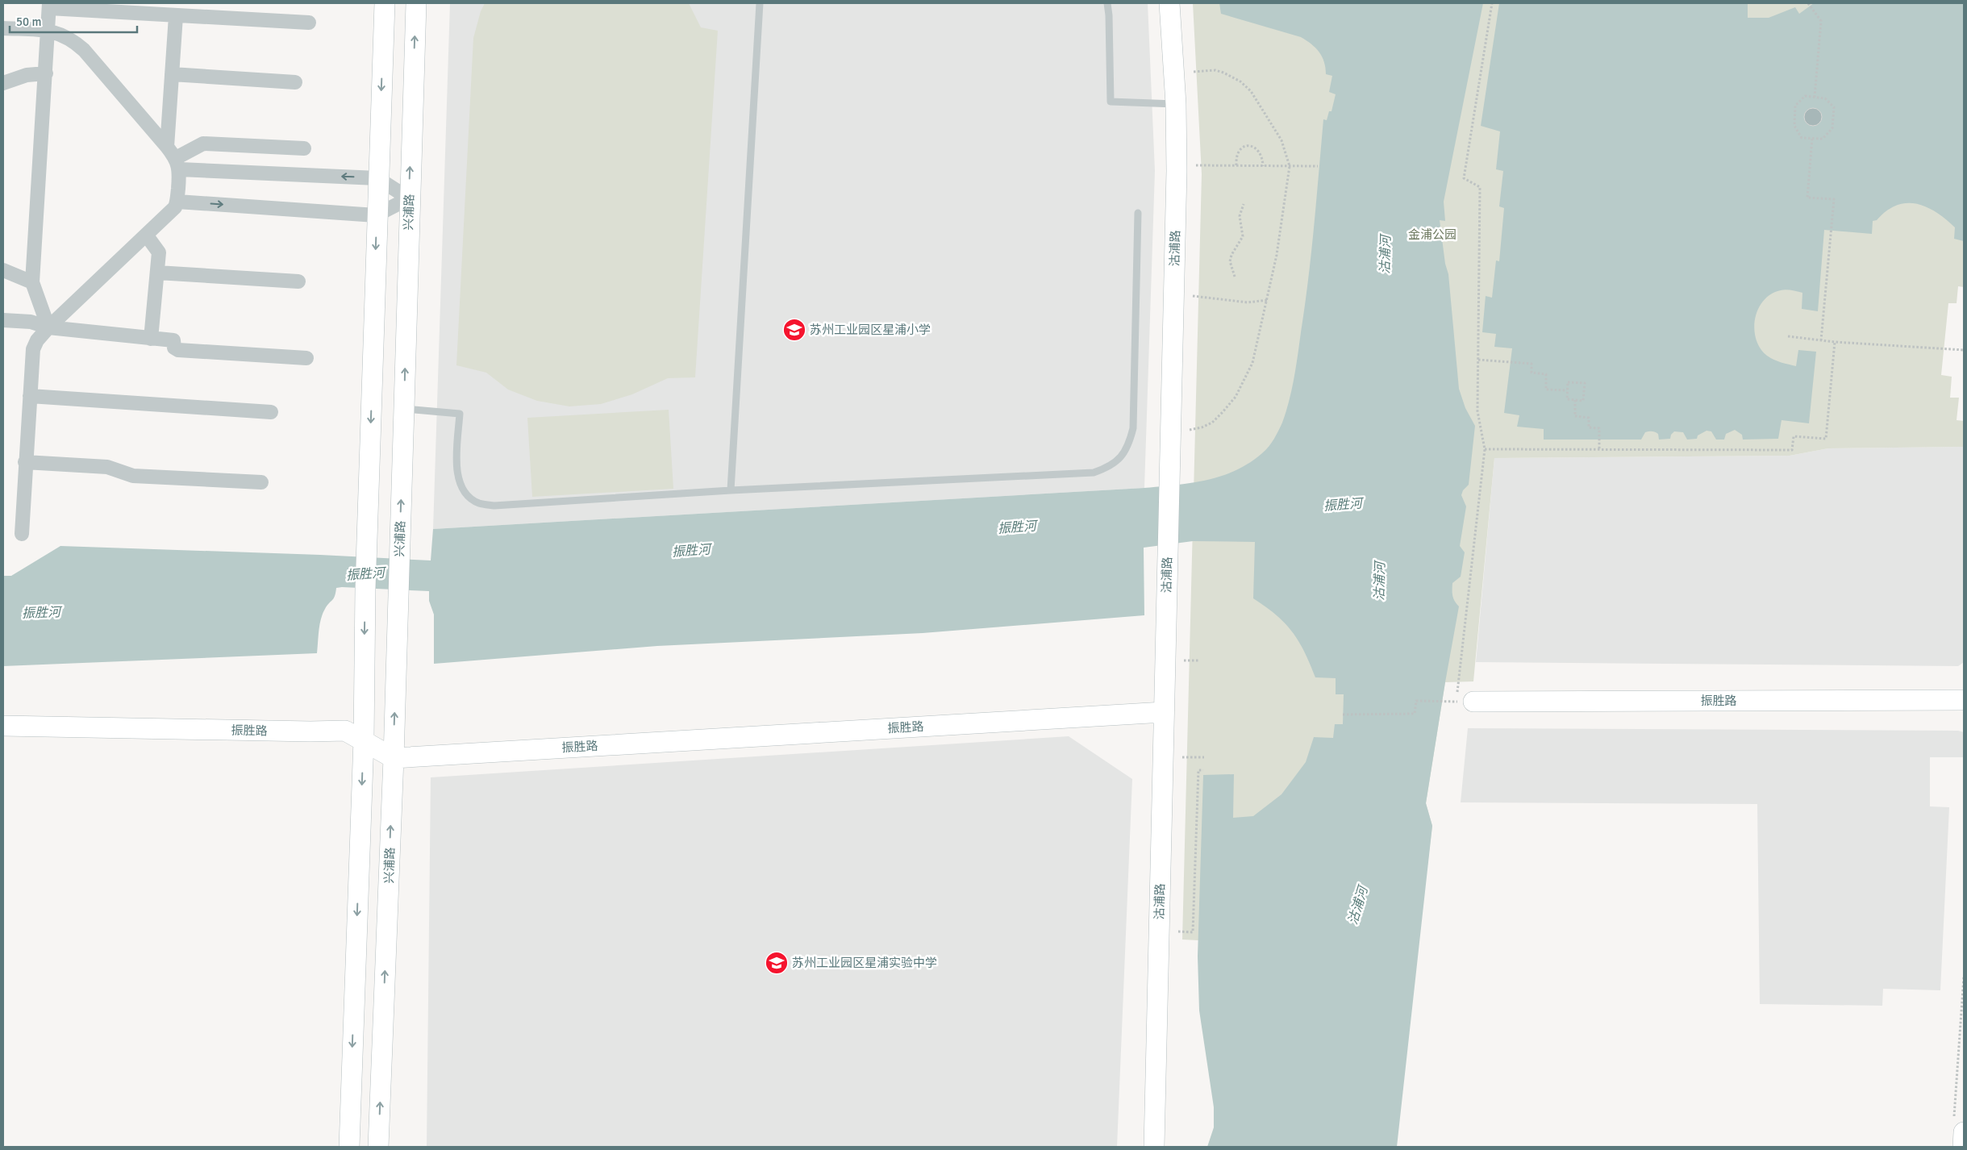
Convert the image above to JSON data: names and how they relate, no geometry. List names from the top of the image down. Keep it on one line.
{"streets":{"street":["兴浦路","沽浦路","振胜路"]},"crossings":[["兴浦路","振胜路"],["沽浦路","振胜路"]],"water":["沽浦河","振胜河"],"parks":["金浦公园"],"places":{"school or university":["苏州工业园区星浦小学","苏州工业园区星浦实验中学"]},"scale_bar":"50 m"}
